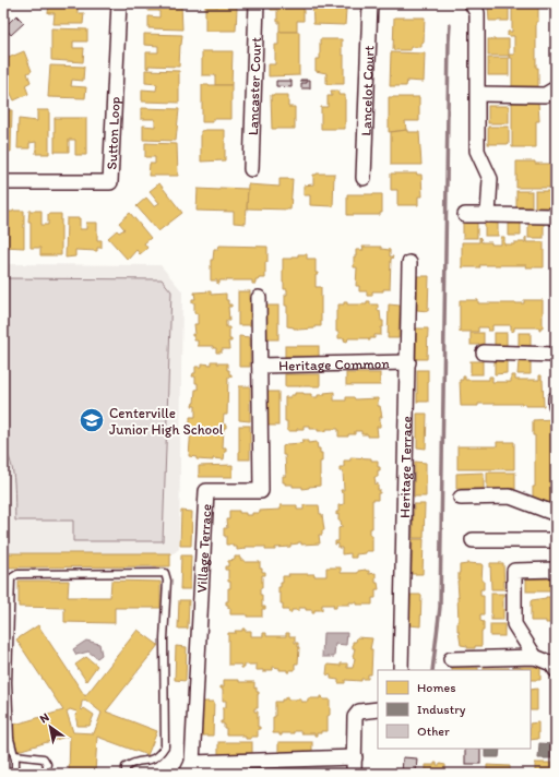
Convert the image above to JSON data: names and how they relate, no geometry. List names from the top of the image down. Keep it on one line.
{"streets":{"street":["Lancaster Court","Lancelot Court","Sutton Loop","Heritage Common","Heritage Terrace","Village Terrace"]},"crossings":[["Heritage Common","Heritage Terrace"],["Heritage Common","Village Terrace"]],"places":{"school or university":["Centerville Junior High School"]},"legend":["Homes","Industry","Other"],"north":"top left"}
